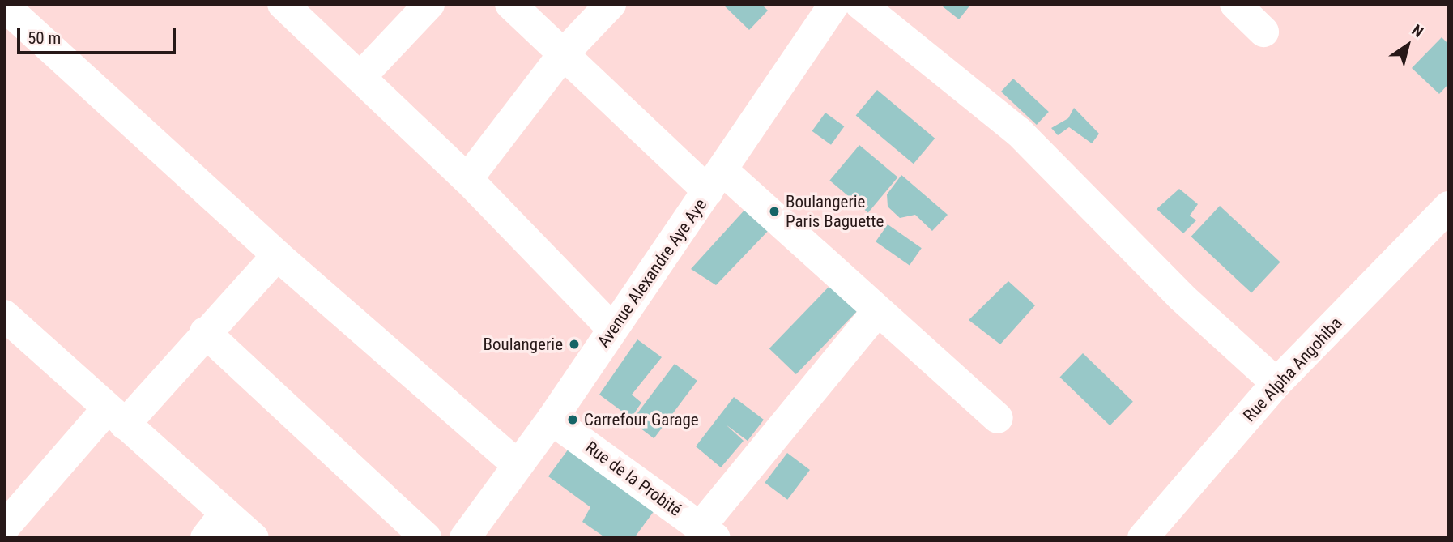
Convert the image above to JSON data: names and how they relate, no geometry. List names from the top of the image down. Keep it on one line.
{"streets":{"street":["Avenue Alexandre Aye Aye","Rue Alpha Angohiba","Rue de la Probité"]},"crossings":[["Avenue Alexandre Aye Aye","Rue de la Probité"]],"places":["Boulangerie Paris Baguette","Boulangerie","Carrefour Garage"],"scale_bar":"50 m","north":"top right"}
